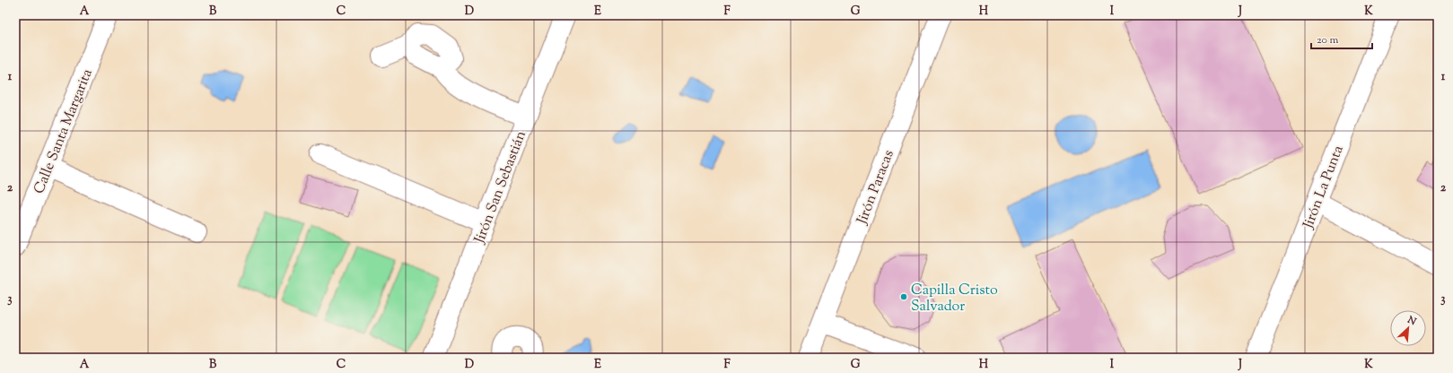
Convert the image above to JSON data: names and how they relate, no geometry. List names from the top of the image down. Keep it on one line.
{"streets":{"street":["Calle Santa Margarita","Jirón San Sebastián","Jirón Paracas","Jirón La Punta"]},"places":["Capilla Cristo Salvador"],"scale_bar":"20 m","north":"top right","grid":{"columns":["A","B","C","D","E","F","G","H","I","J","K"],"rows":["1","2","3"]}}
